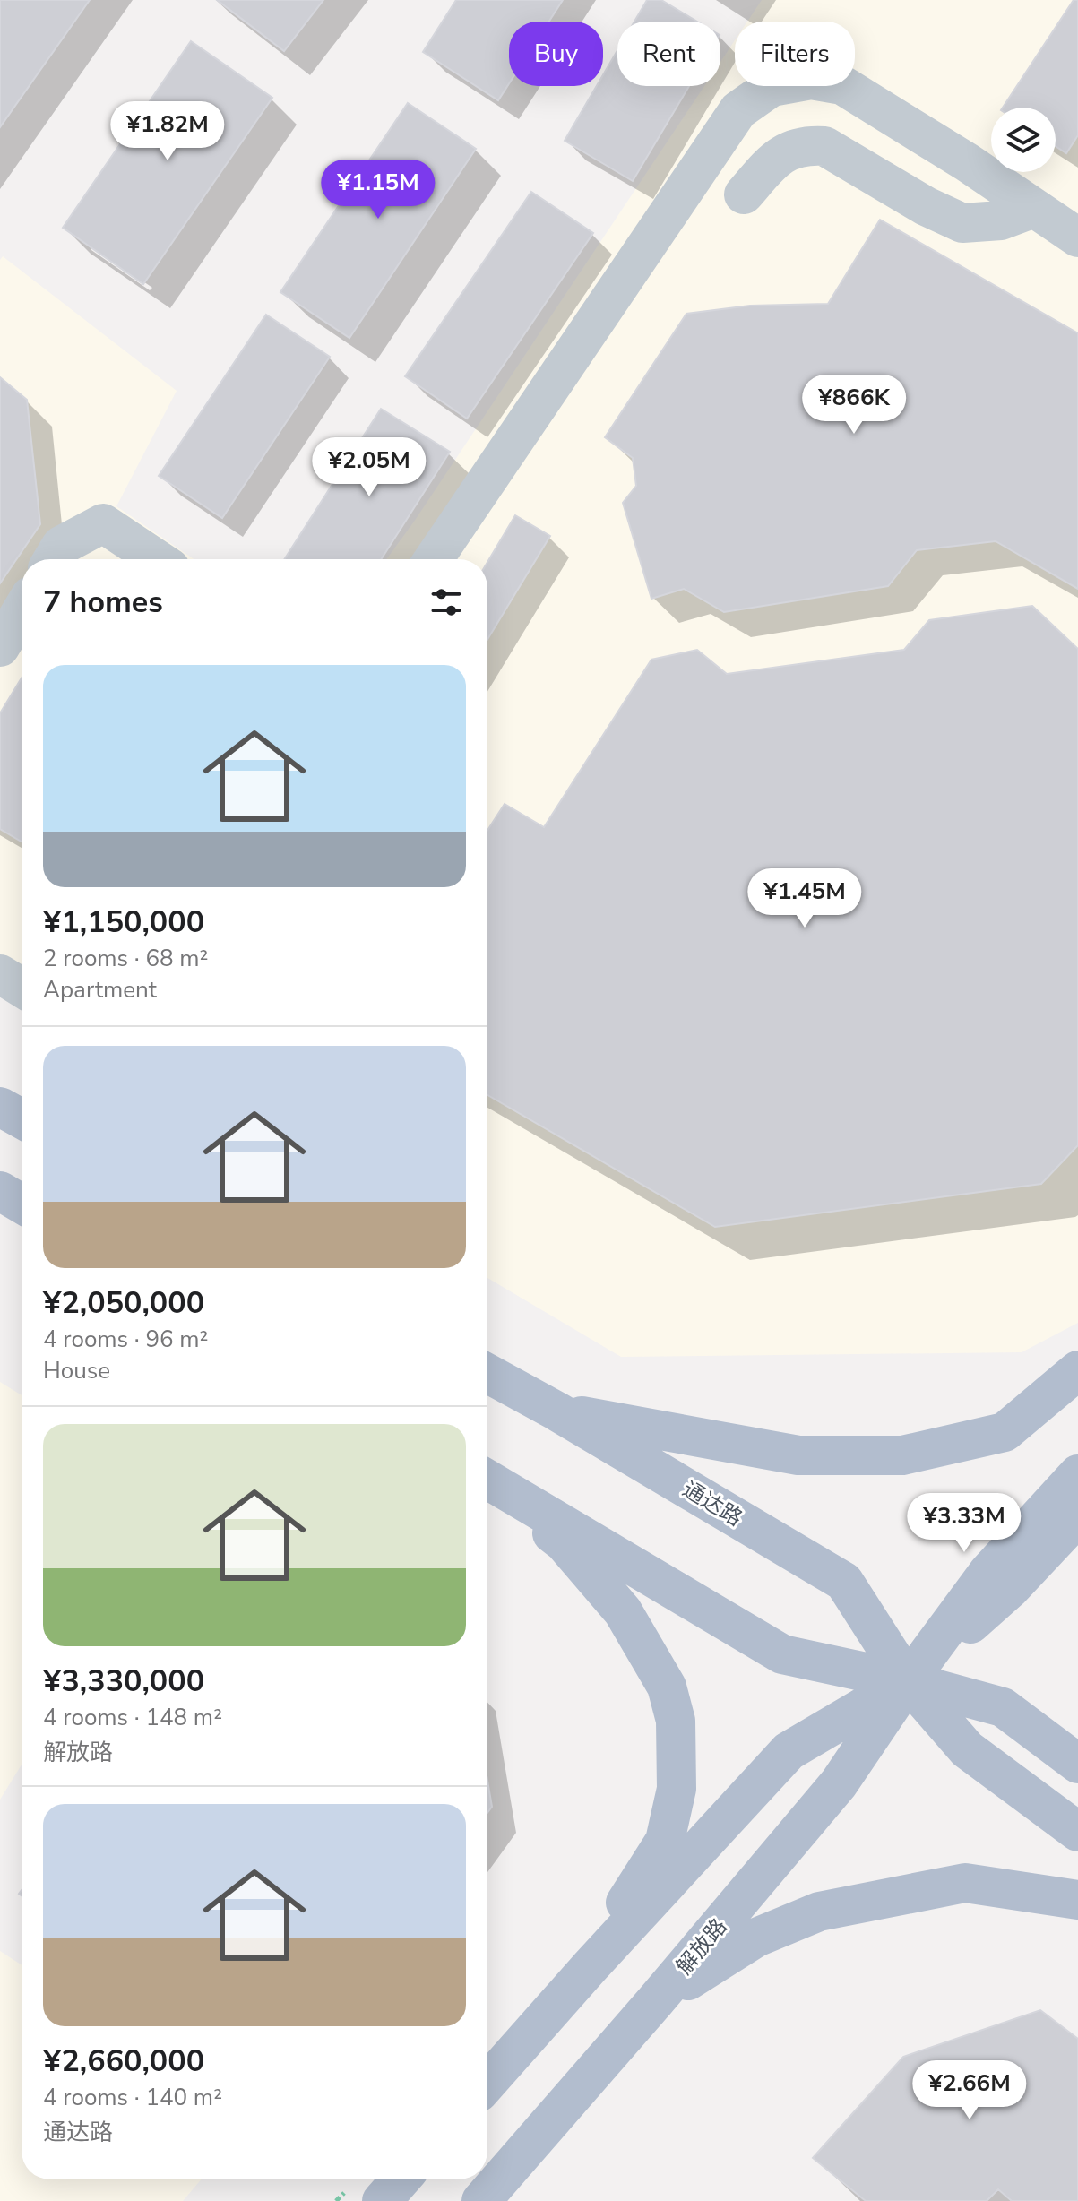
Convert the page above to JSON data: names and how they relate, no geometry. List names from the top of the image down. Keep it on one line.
{"streets":{"main road":["通达路","解放路"]},"crossings":[["通达路","解放路"]],"page":{"chip":["Buy","Rent","Filters"],"price":["¥1.82M","¥1.15M","¥866K","¥2.05M","¥1.45M","¥3.33M","¥2.66M"],"heading":"7 homes","list":[{"name":"¥1,150,000","note":"2 rooms · 68 m² · Apartment"},{"name":"¥2,050,000","note":"4 rooms · 96 m² · House"},{"name":"¥3,330,000","note":"4 rooms · 148 m² · 解放路"},{"name":"¥2,660,000","note":"4 rooms · 140 m² · 通达路"}]}}
